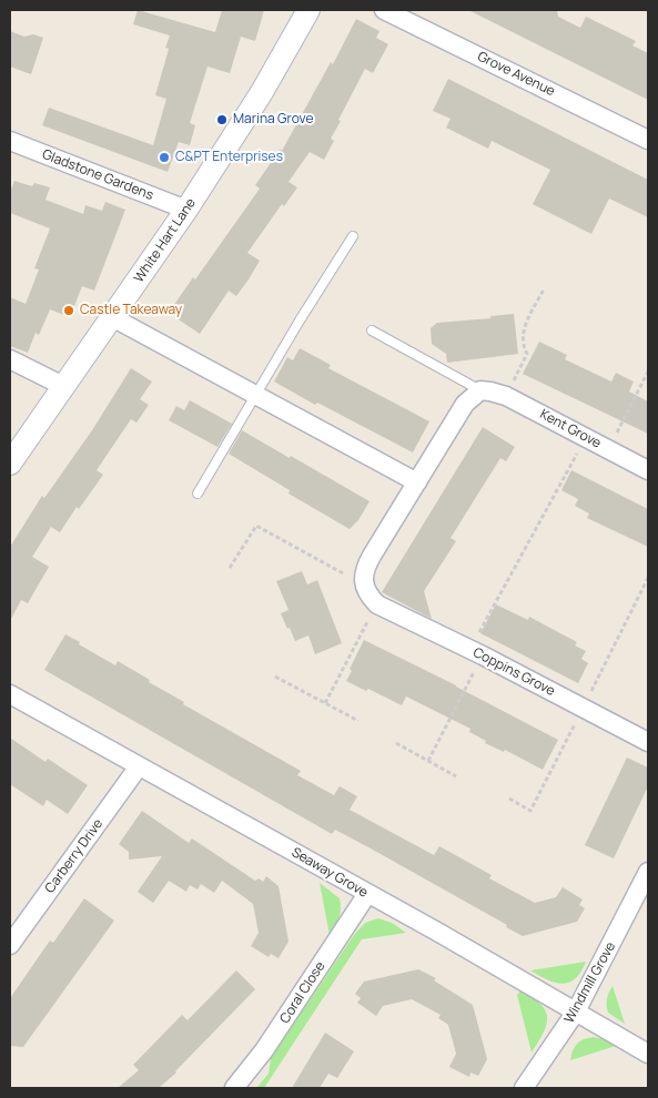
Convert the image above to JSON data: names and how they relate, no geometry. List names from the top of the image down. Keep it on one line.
{"streets":{"street":["Grove Avenue","Gladstone Gardens","White Hart Lane","Kent Grove","Coppins Grove","Carberry Drive","Seaway Grove","Windmill Grove","Coral Close"]},"crossings":[["Gladstone Gardens","White Hart Lane"],["Carberry Drive","Seaway Grove"],["Seaway Grove","Windmill Grove"],["Seaway Grove","Coral Close"]],"places":["Marina Grove","C&PT Enterprises","Castle Takeaway"]}
